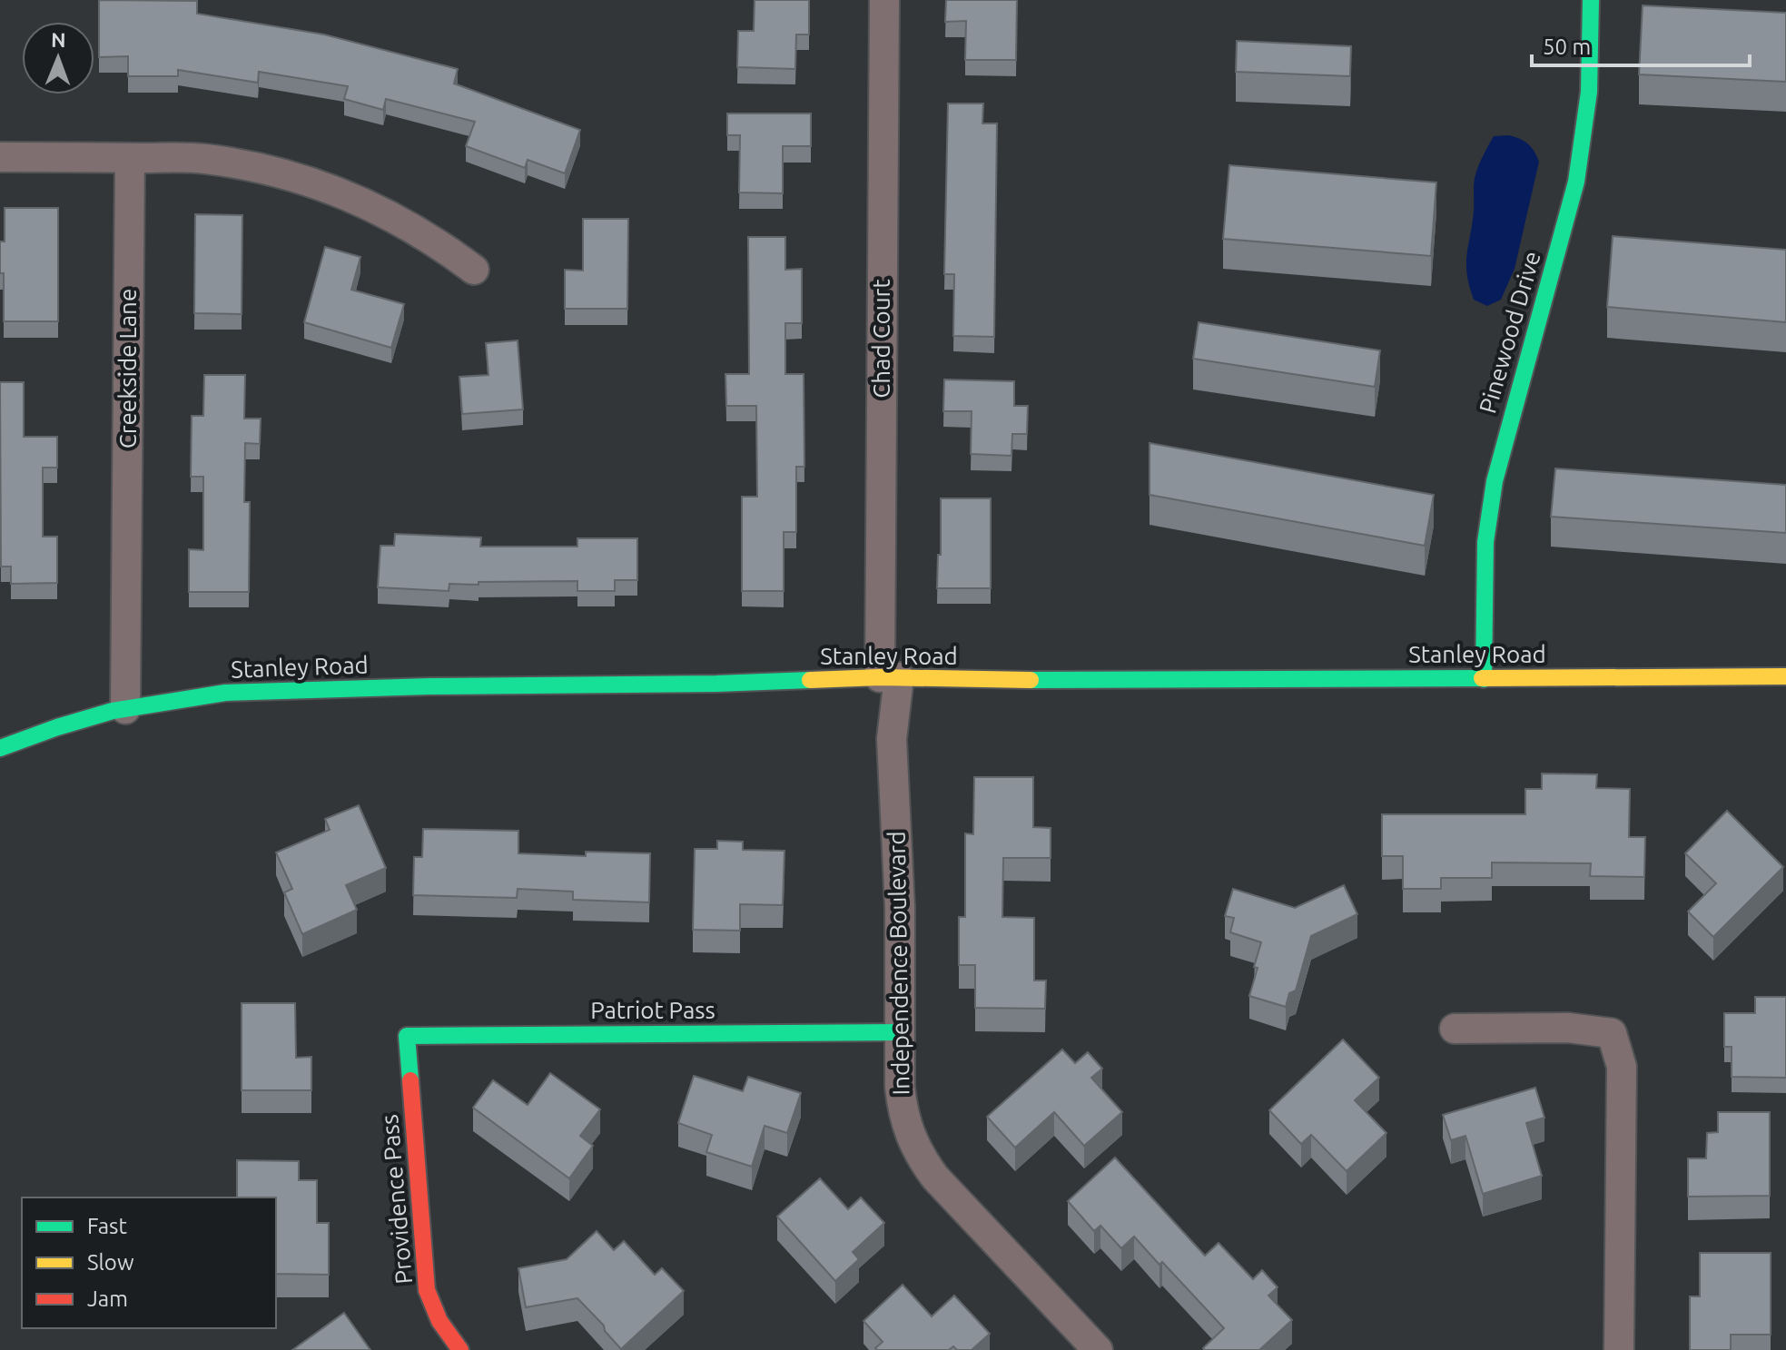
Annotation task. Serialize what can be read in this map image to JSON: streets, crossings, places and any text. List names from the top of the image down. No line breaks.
{"streets":{"street":["Pinewood Drive","Chad Court","Creekside Lane","Stanley Road","Independence Boulevard","Patriot Pass","Providence Pass"]},"crossings":[["Pinewood Drive","Stanley Road"],["Chad Court","Stanley Road"],["Chad Court","Independence Boulevard"],["Creekside Lane","Stanley Road"],["Stanley Road","Independence Boulevard"],["Independence Boulevard","Patriot Pass"],["Patriot Pass","Providence Pass"]],"legend":["Fast","Slow","Jam"],"scale_bar":"50 m","north":"top"}
